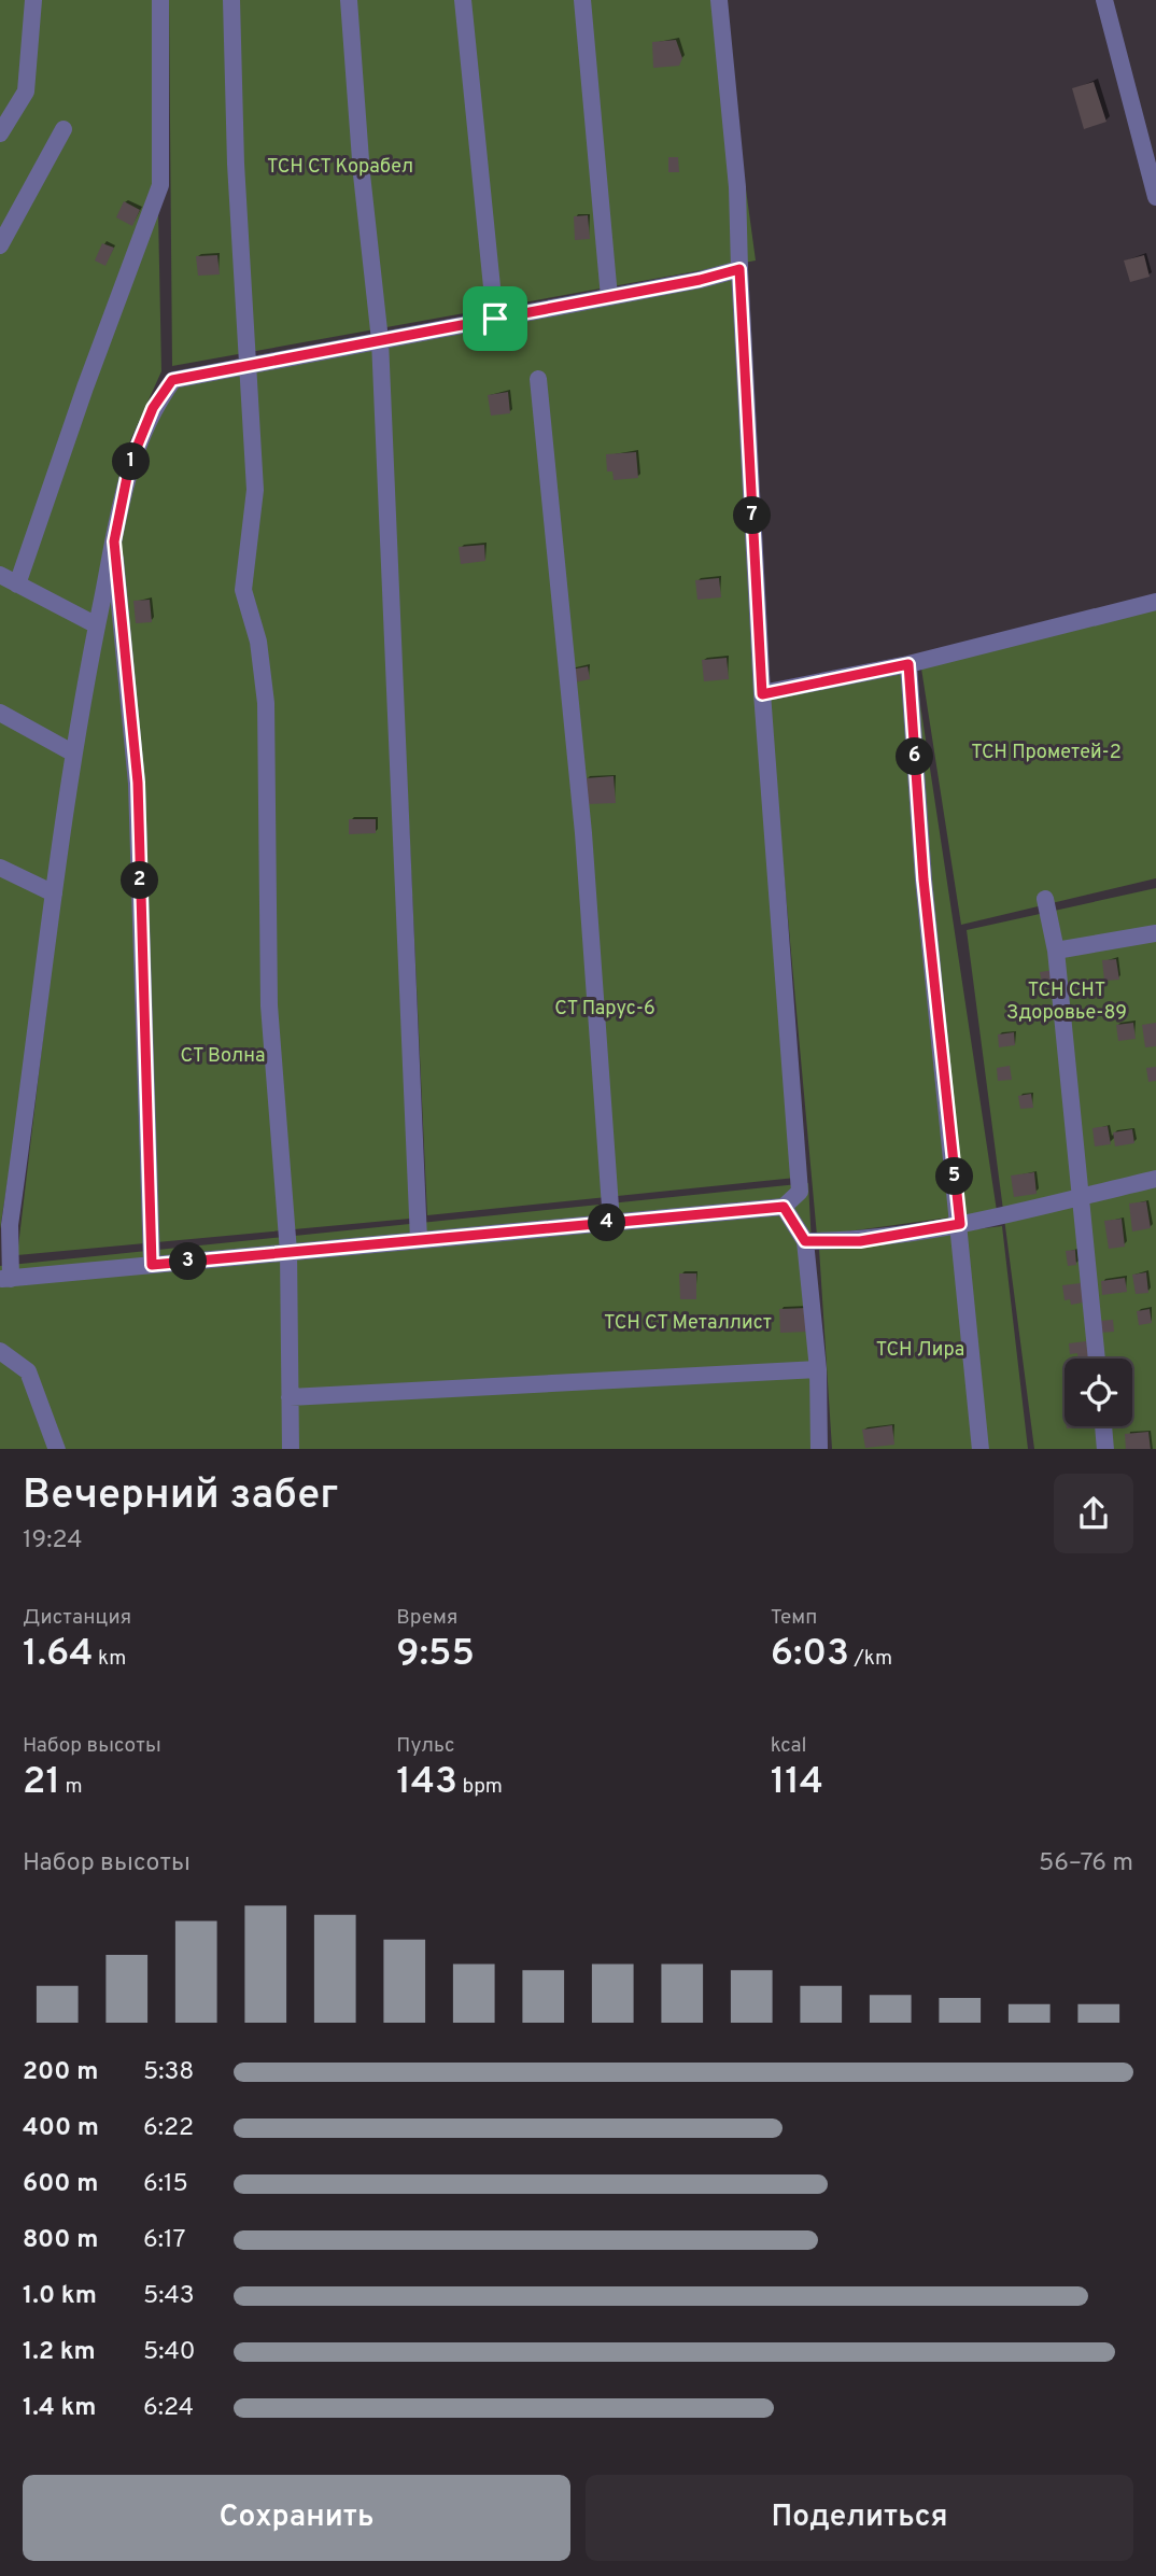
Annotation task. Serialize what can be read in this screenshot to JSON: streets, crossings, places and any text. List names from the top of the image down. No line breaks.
{"parks":["ТСН СТ Корабел","ТСН Прометей-2","ТСН СНТ Здоровье-89","СТ Парус-6","СТ Волна","ТСН СТ Металлист","ТСН Лира"],"page":{"pins":["1","7","6","2","5","4","3"],"heading":["Вечерний забег","19:24"],"stats":[["Дистанция","1.64 km"],["Время","9:55"],["Темп","6:03 /km"],["Набор высоты","21 m"],["Пульс","143 bpm"],["kcal","114"]],"chart":["Набор высоты","56–76 m"],"list":[{"name":"200 m","note":"5:38"},{"name":"400 m","note":"6:22"},{"name":"600 m","note":"6:15"},{"name":"800 m","note":"6:17"},{"name":"1.0 km","note":"5:43"},{"name":"1.2 km","note":"5:40"},{"name":"1.4 km","note":"6:24"}],"buttons":["Сохранить","Поделиться"]}}
